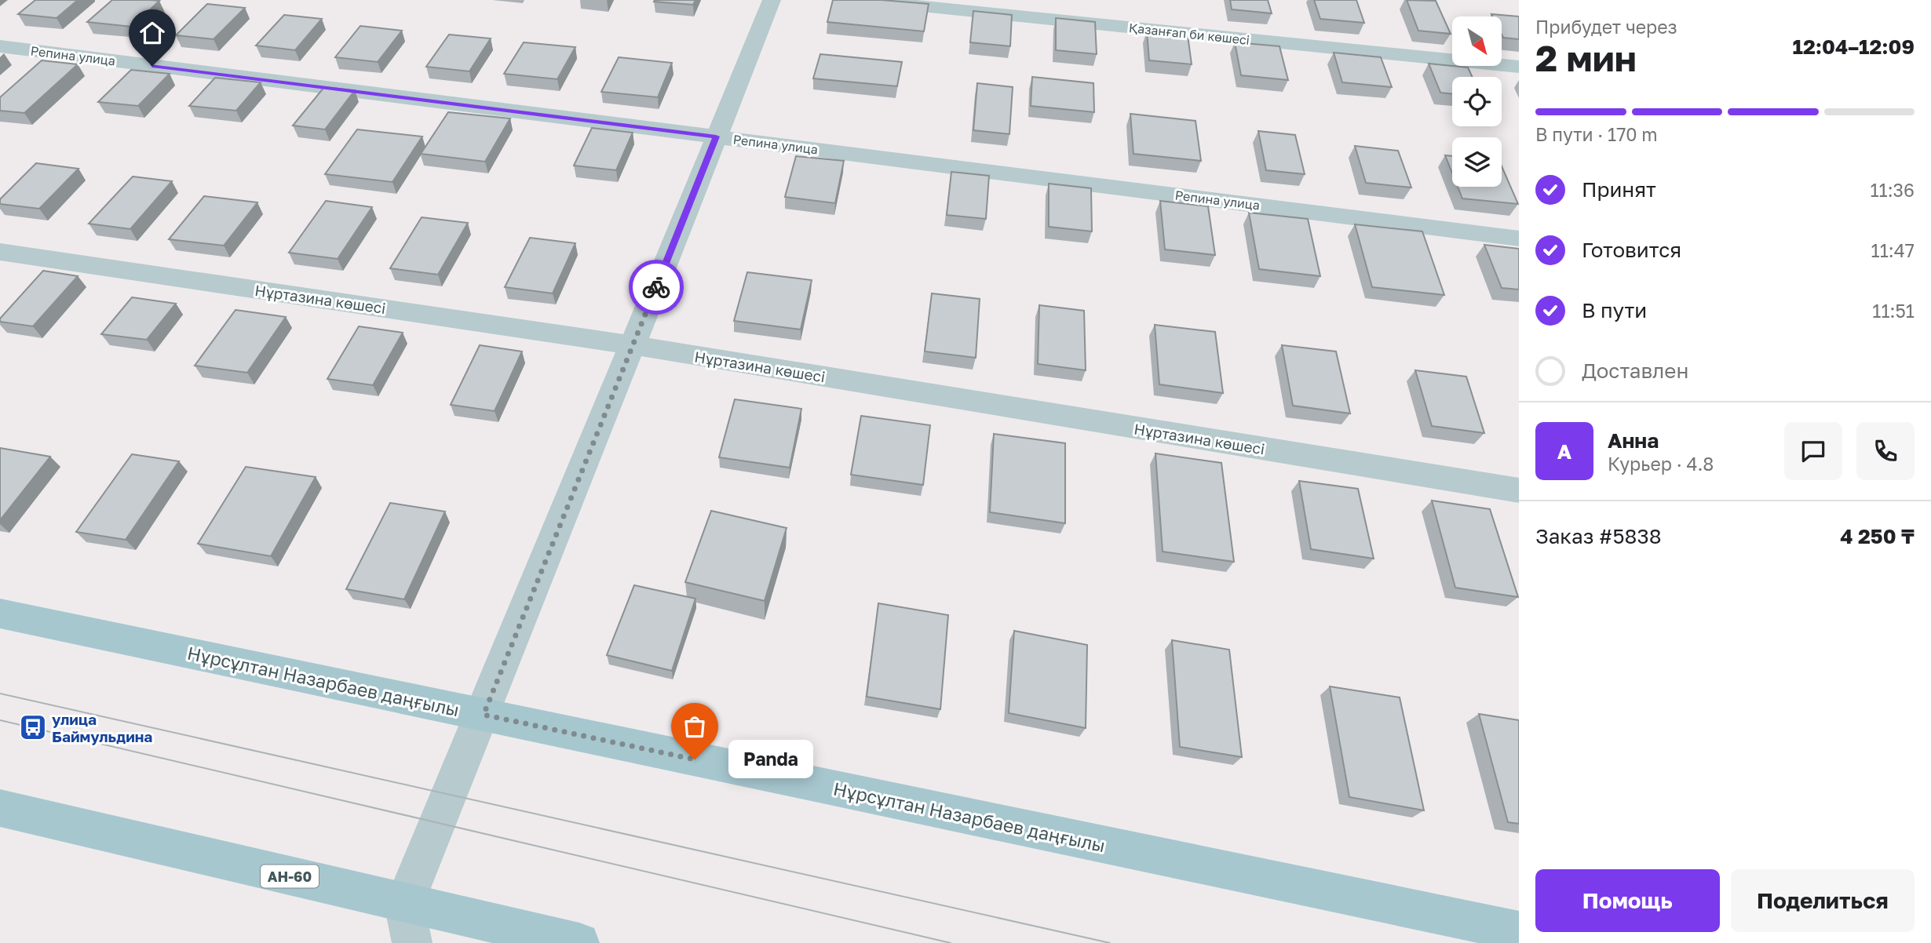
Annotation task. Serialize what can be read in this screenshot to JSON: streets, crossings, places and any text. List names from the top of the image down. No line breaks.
{"streets":{"main road":["Нұрсұлтан Назарбаев даңғылы","АН-60"],"street":["Қазанғап би көшесі","Репина улица","Нұртазина көшесі"]},"places":{"bus stop":["улица Баймульдина"],"other":["Panda"]},"north":"bottom right","page":{"heading":["2 мин","Прибудет через","12:04–12:09"],"panel":["Анна","Курьер · 4.8","Заказ #5838","4 250 ₸"],"bar":"В пути · 170 m","list":[["Принят","11:36"],["Готовится","11:47"],["В пути","11:51"],"Доставлен"],"round":"А","bubble":"Panda","buttons":["Помощь","Поделиться"]}}
